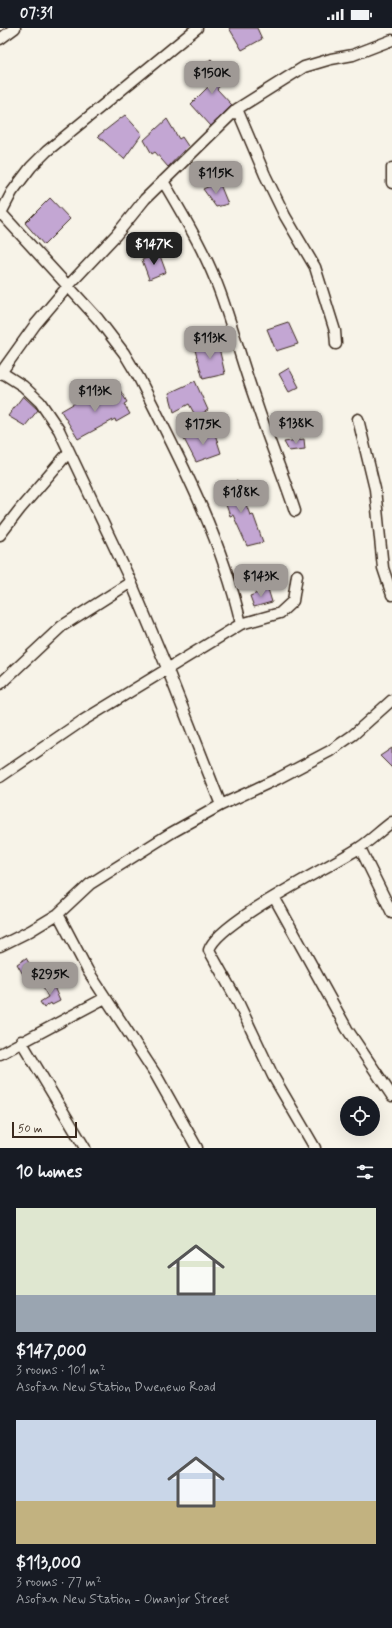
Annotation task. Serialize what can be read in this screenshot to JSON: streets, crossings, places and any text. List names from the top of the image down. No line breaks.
{"scale_bar":"50 m","page":{"status":"07:31","price":["$150K","$115K","$147K","$113K","$113K","$138K","$175K","$188K","$143K","$295K"],"scale":"50 m","heading":"10 homes","list":[{"name":"$147,000","note":"3 rooms · 101 m² · Asofan New Station Dwenewo Road"},{"name":"$113,000","note":"3 rooms · 77 m² · Asofan New Station - Omanjor Street"}]}}
